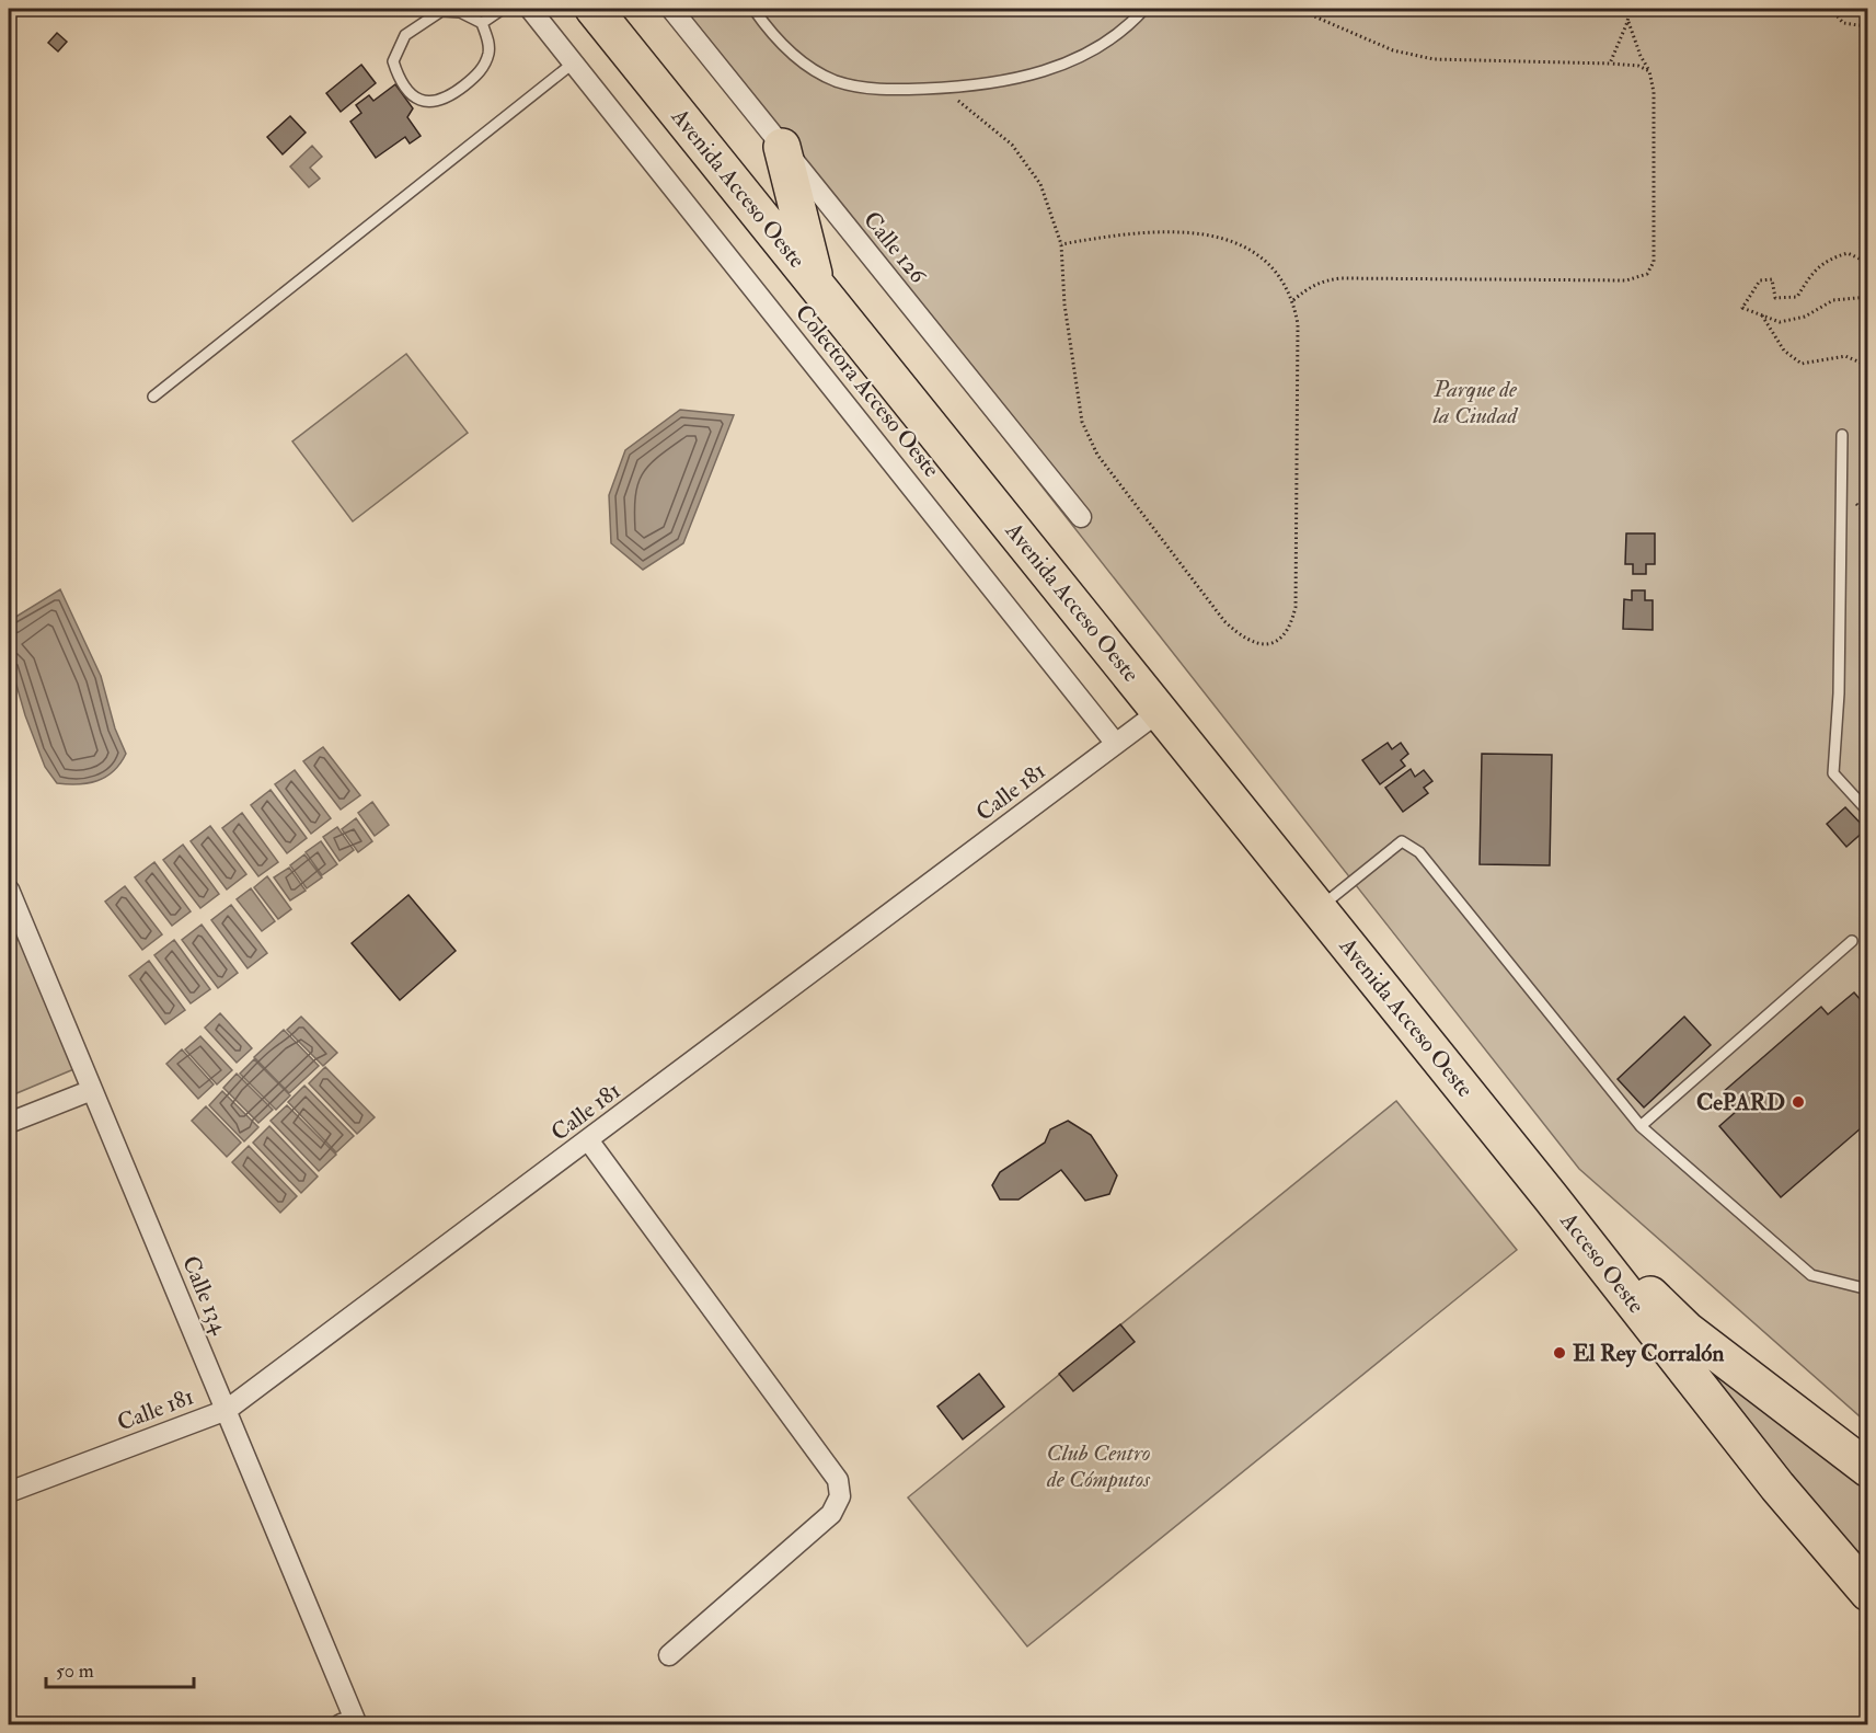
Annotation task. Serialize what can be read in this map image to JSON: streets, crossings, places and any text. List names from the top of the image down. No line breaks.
{"streets":{"highway":["Avenida Acceso Oeste","Acceso Oeste"],"street":["Calle 126","Colectora Acceso Oeste","Calle 181","Calle 134"]},"crossings":[["Avenida Acceso Oeste","Calle 181"],["Avenida Acceso Oeste","Acceso Oeste"],["Colectora Acceso Oeste","Calle 181"],["Calle 181","Calle 134"]],"parks":["Parque de la Ciudad","Club Centro de Cómputos"],"places":["CePARD","El Rey Corralón"],"scale_bar":"50 m"}
